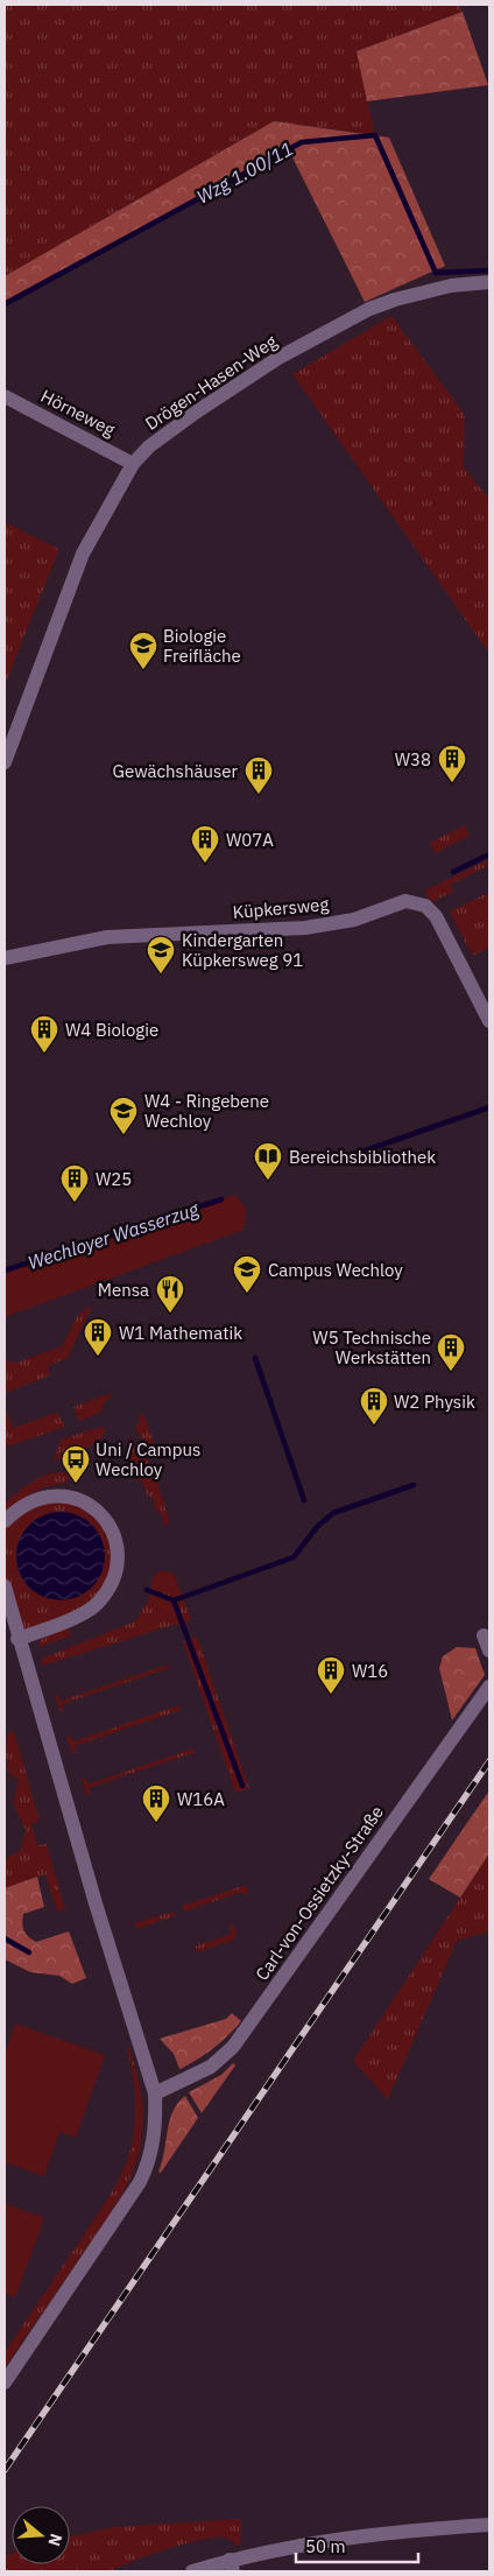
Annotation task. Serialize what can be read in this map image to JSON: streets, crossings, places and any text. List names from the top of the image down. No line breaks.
{"streets":{"street":["Drögen-Hasen-Weg","Hörneweg","Küpkersweg","Carl-von-Ossietzky-Straße"]},"crossings":[["Drögen-Hasen-Weg","Hörneweg"]],"water":["Wzg 1.00/11","Wechloyer Wasserzug"],"places":{"school or university":["Biologie Freifläche","Kindergarten Küpkersweg 91","W4 - Ringebene Wechloy","Campus Wechloy"],"building":["W38","Gewächshäuser","W07A","W4 Biologie","W25","W1 Mathematik","W5 Technische Werkstätten","W2 Physik","W16","W16A"],"library":["Bereichsbibliothek"],"restaurant":["Mensa"],"bus stop":["Uni / Campus Wechloy"]},"scale_bar":"50 m","north":"right"}
